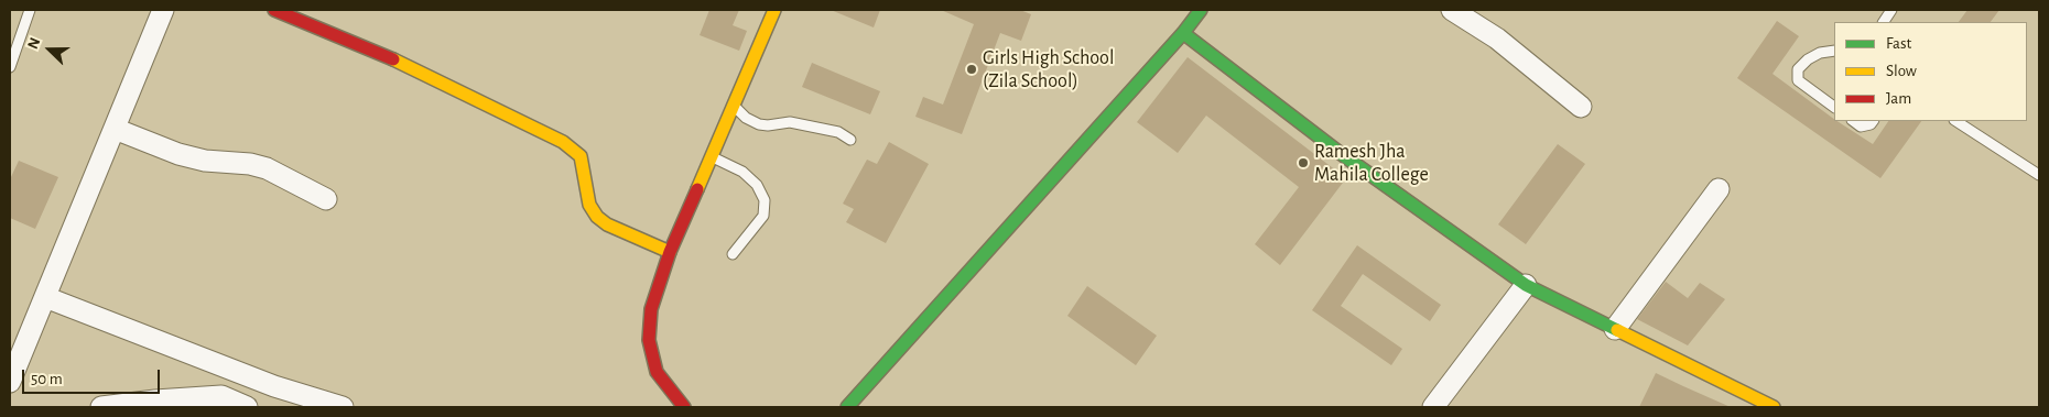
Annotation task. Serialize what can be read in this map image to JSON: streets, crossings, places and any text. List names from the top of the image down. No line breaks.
{"places":["Girls High School (Zila School)","Ramesh Jha Mahila College"],"legend":["Fast","Slow","Jam"],"scale_bar":"50 m","north":"left"}
